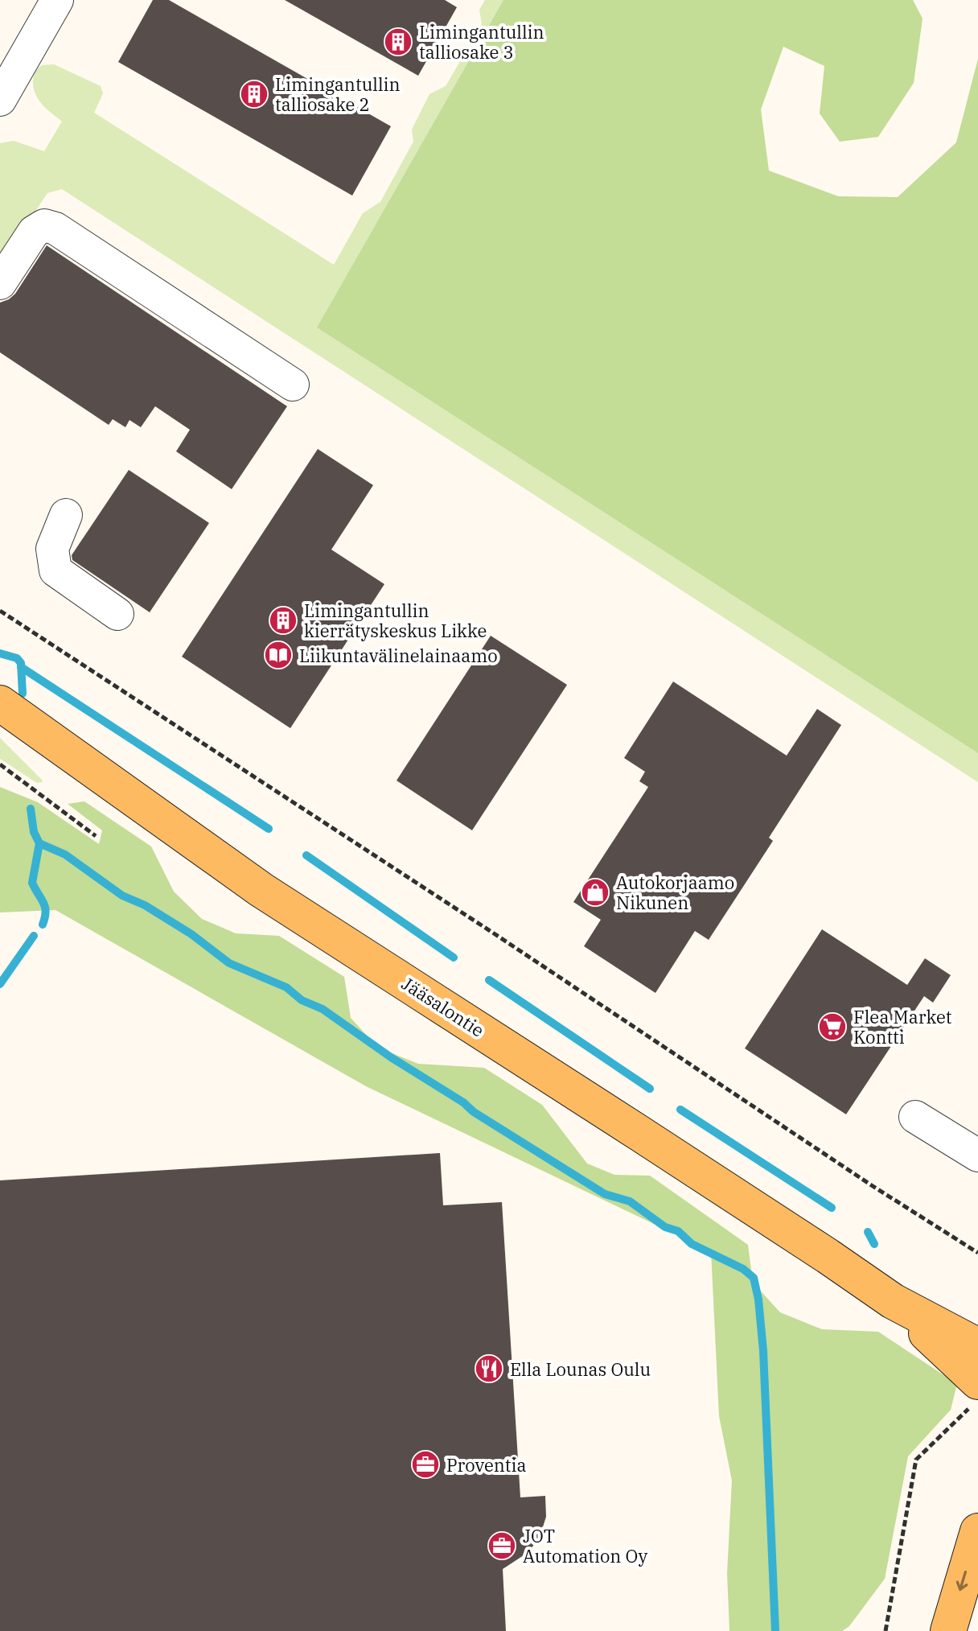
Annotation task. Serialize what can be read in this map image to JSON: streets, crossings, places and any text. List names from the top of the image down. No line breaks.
{"streets":{"main road":["Jääsalontie"]},"places":{"building":["Limingantullin talliosake 3","Limingantullin talliosake 2","Limingantullin kierrätyskeskus Likke"],"library":["Liikuntavälinelainaamo"],"shop":["Autokorjaamo Nikunen"],"supermarket":["Flea Market Kontti"],"restaurant":["Ella Lounas Oulu"],"office":["Proventia","JOT Automation Oy"]}}
